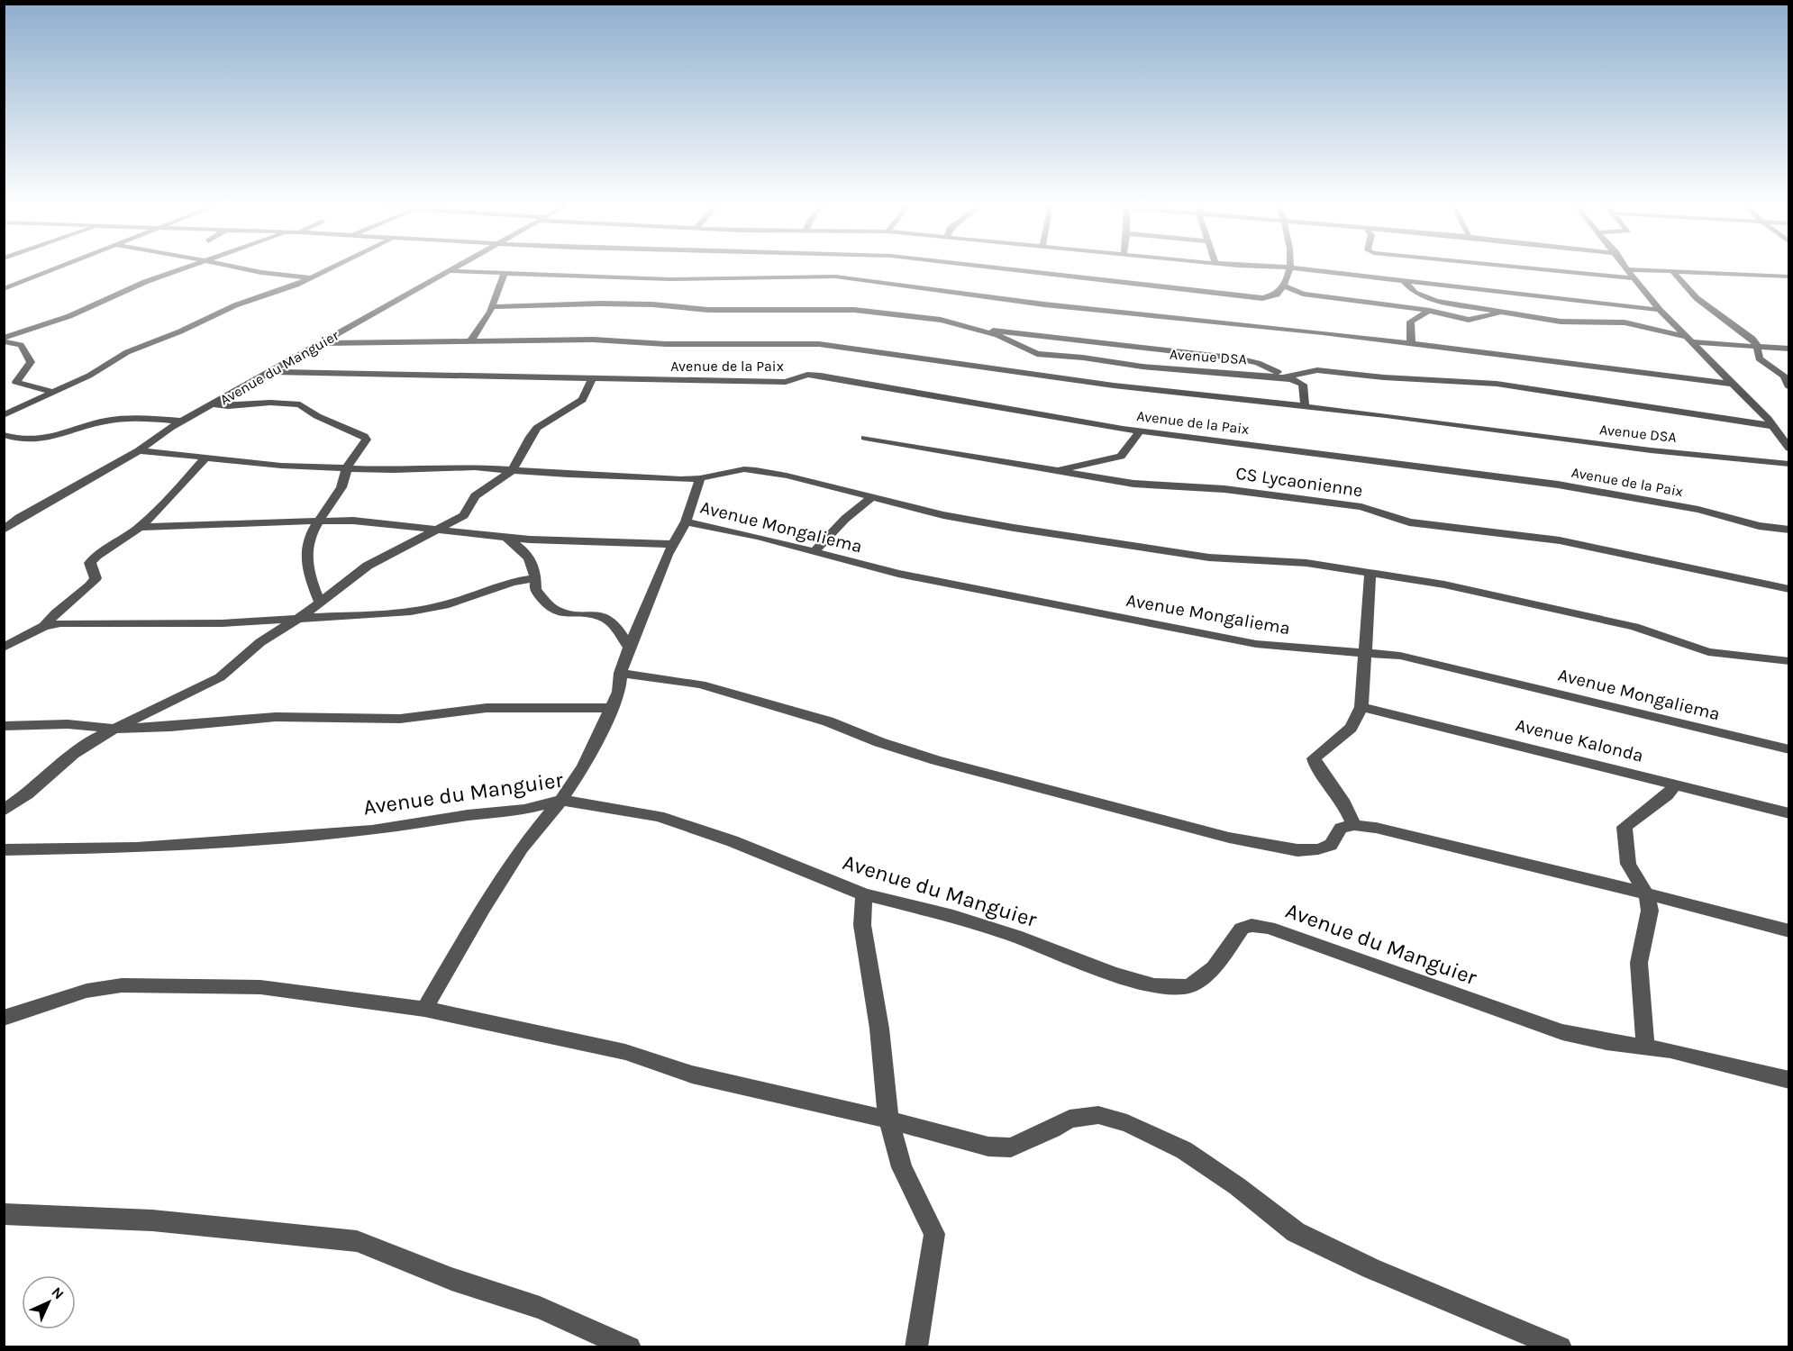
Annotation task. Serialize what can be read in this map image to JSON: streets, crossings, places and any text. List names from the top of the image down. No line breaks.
{"streets":{"street":["Avenue DSA","Avenue de la Paix","Avenue du Manguier","CS Lycaonienne","Avenue Mongaliema","Avenue Kalonda"]},"crossings":[["Avenue DSA","Avenue du Manguier"],["Avenue de la Paix","Avenue du Manguier"]],"north":"top right"}
